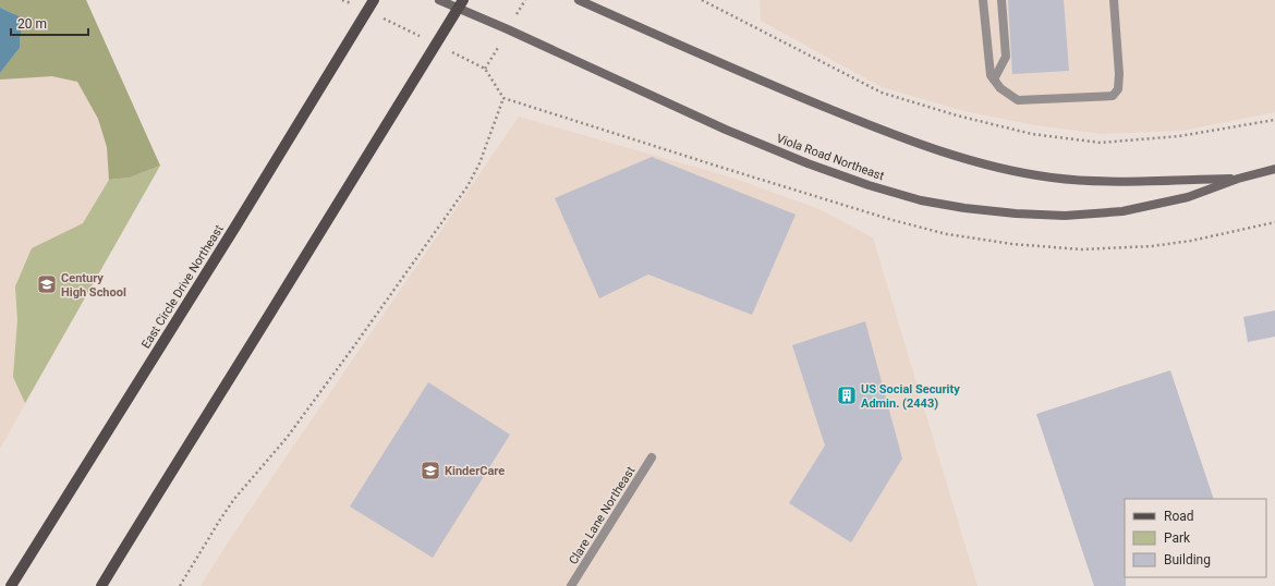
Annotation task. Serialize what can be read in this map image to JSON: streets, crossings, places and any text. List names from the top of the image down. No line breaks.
{"streets":{"main road":["Viola Road Northeast","East Circle Drive Northeast"],"street":["Clare Lane Northeast"]},"places":{"school or university":["Century High School","KinderCare"],"building":["US Social Security Admin. (2443)"]},"legend":["Road","Park","Building"],"scale_bar":"20 m"}
